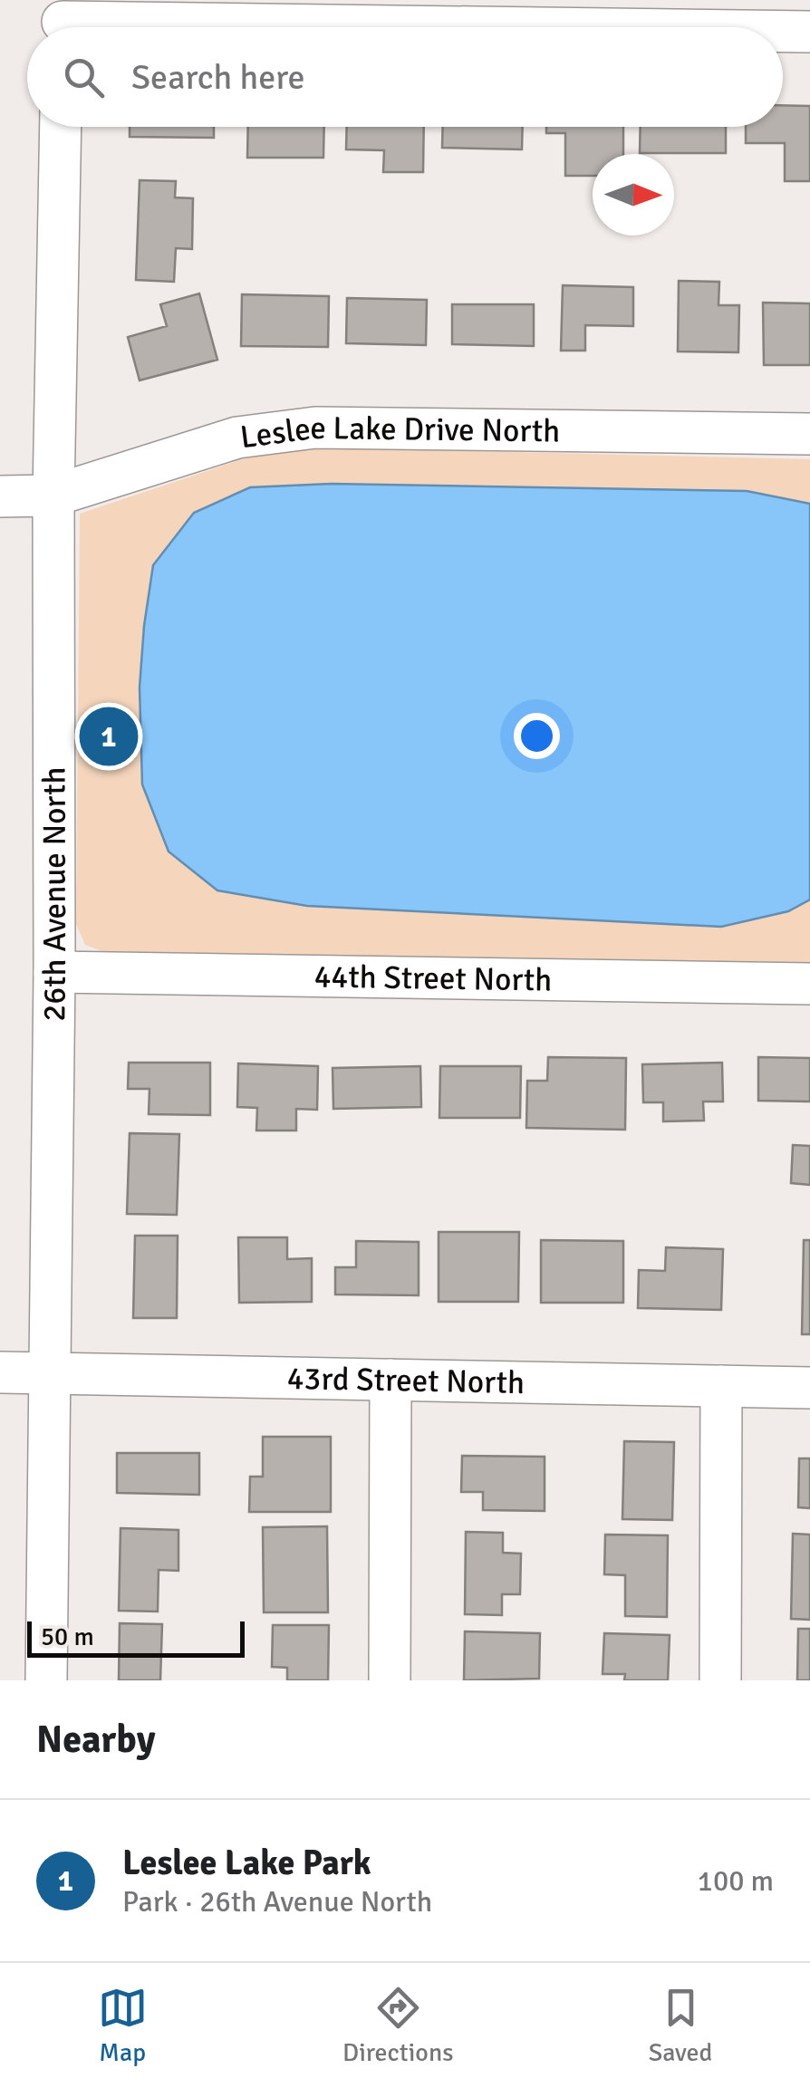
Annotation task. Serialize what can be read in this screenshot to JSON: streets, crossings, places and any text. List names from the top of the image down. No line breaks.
{"streets":{"street":["Leslee Lake Drive North","26th Avenue North","44th Street North","43rd Street North"]},"crossings":[["Leslee Lake Drive North","26th Avenue North"],["26th Avenue North","44th Street North"],["26th Avenue North","43rd Street North"]],"scale_bar":"50 m","north":"right","page":{"search":"Search here","pins":"1","scale":"50 m","heading":"Nearby","list":[{"mark":"1","name":"Leslee Lake Park","note":"Park · 26th Avenue North","value":"100 m"}],"nav":["Map","Directions","Saved"]}}
